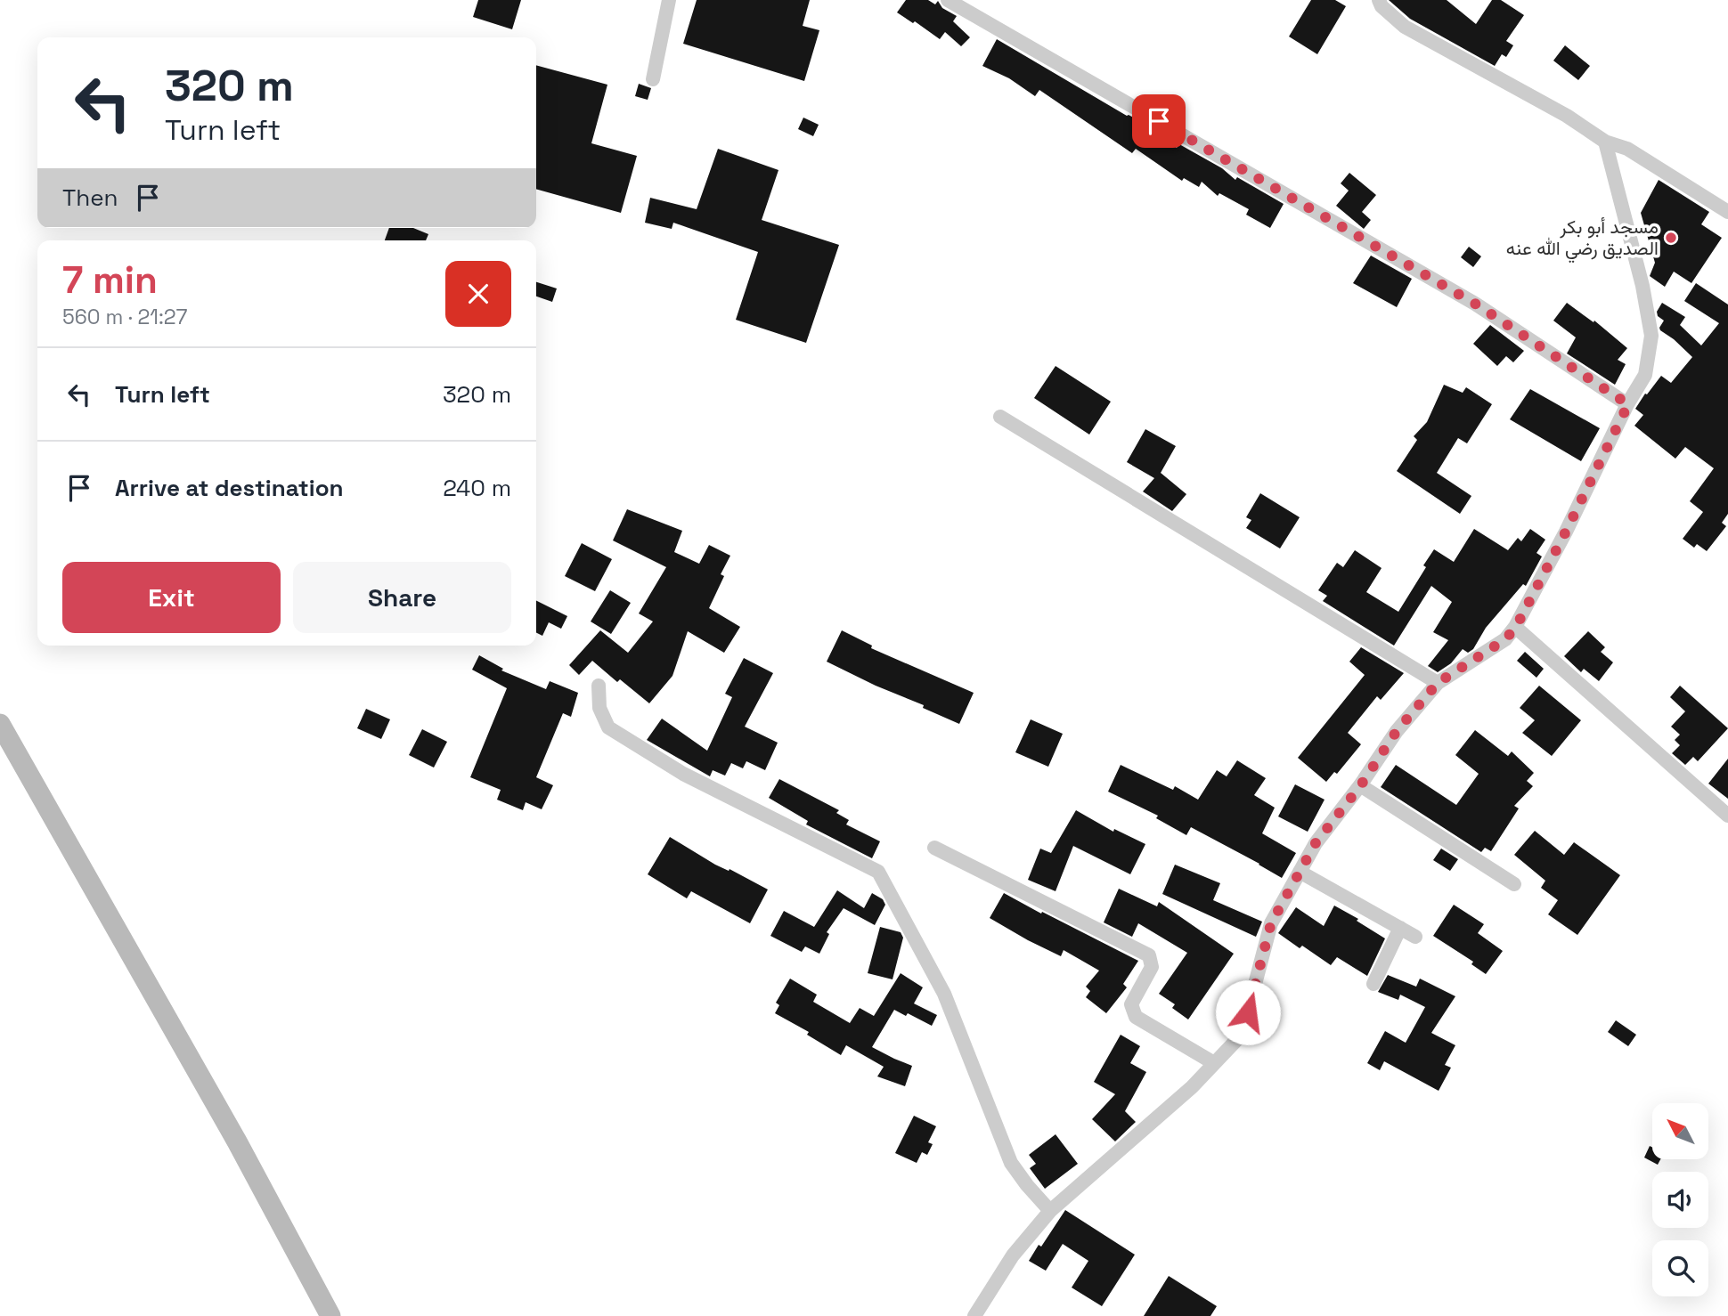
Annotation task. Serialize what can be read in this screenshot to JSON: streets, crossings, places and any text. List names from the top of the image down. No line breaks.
{"places":["مسجد أبو بكر الصديق رضي الله عنه"],"north":"top left","page":{"turn":["320 m","Turn left"],"then":"Then","heading":["7 min","560 m · 21:27"],"list":[{"name":"Turn left","value":"320 m"},{"name":"Arrive at destination","value":"240 m"}],"buttons":["Exit","Share"]}}
